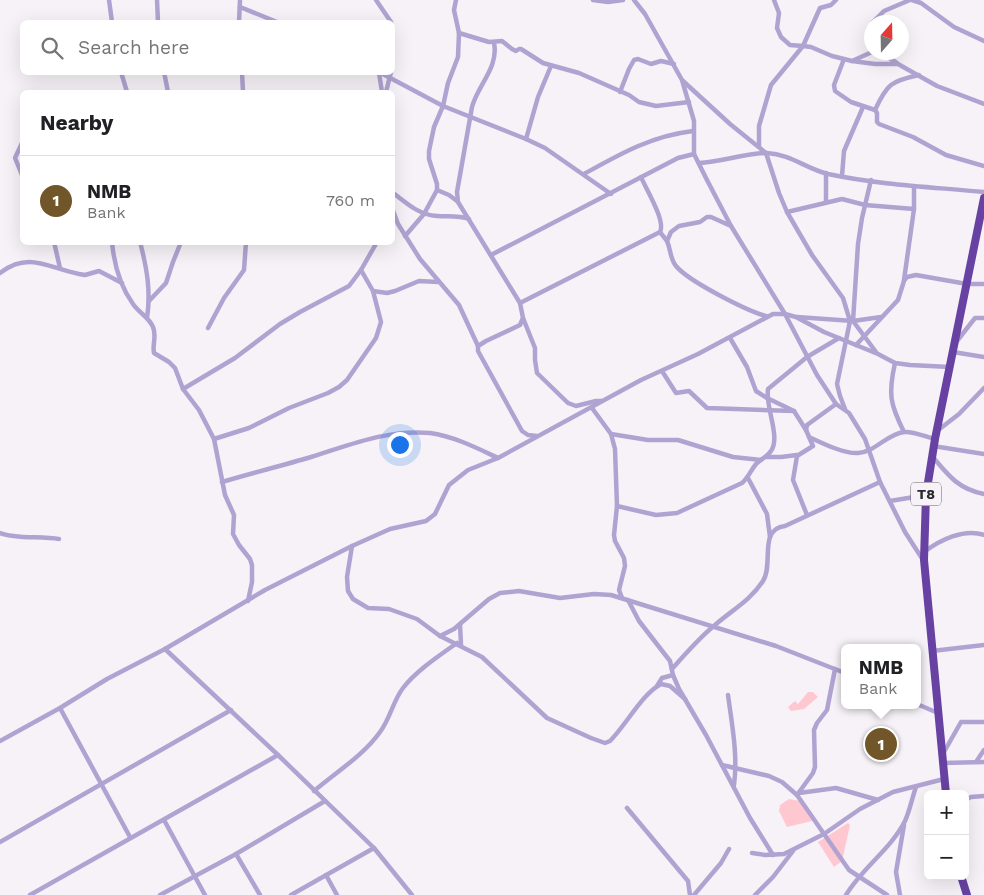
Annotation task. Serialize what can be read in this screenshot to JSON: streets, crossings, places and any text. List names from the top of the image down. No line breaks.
{"streets":{"highway":["T8"]},"north":"top","page":{"search":"Search here","heading":"Nearby","list":[{"mark":"1","name":"NMB","note":"Bank","value":"760 m"}],"popup":["NMB","Bank"],"pins":"1","map_buttons":["+","−"]}}
